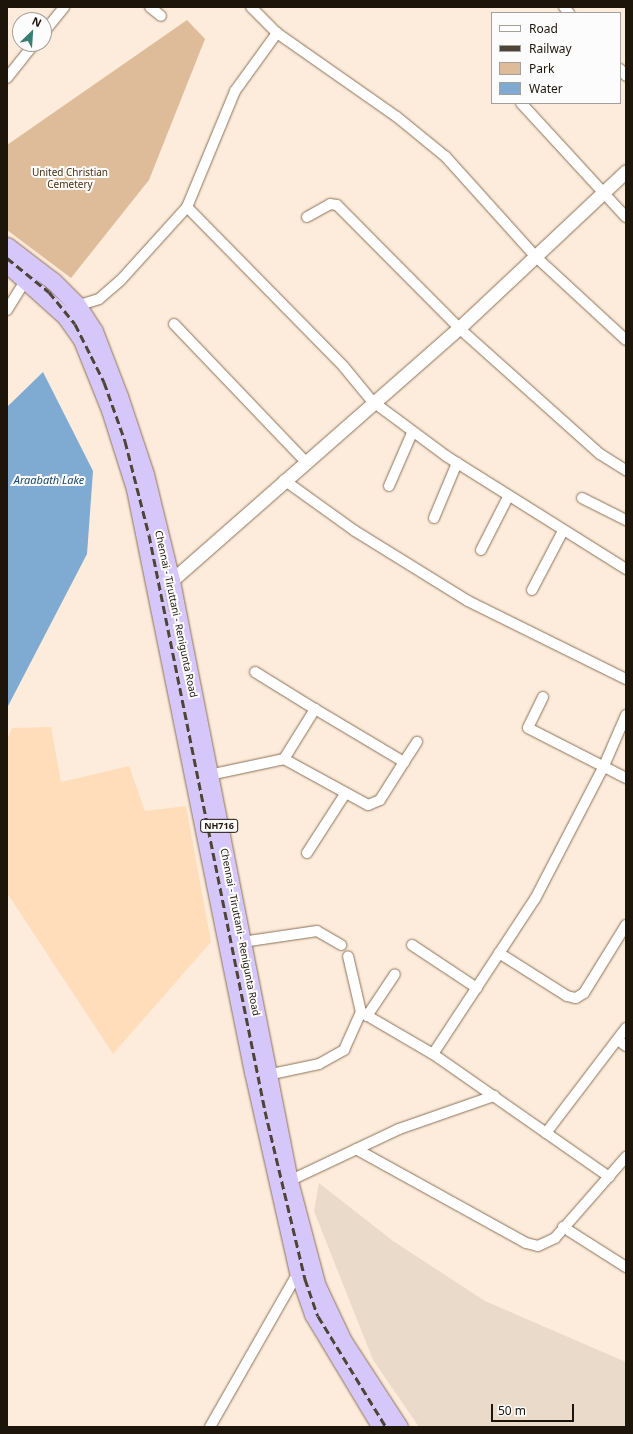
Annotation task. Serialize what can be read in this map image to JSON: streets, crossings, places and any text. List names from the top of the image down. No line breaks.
{"streets":{"highway":["Chennai - Tiruttani - Renigunta Road","NH716"]},"water":["Araabath Lake"],"parks":["United Christian Cemetery"],"legend":["Road","Railway","Park","Water"],"scale_bar":"50 m","north":"top right"}
